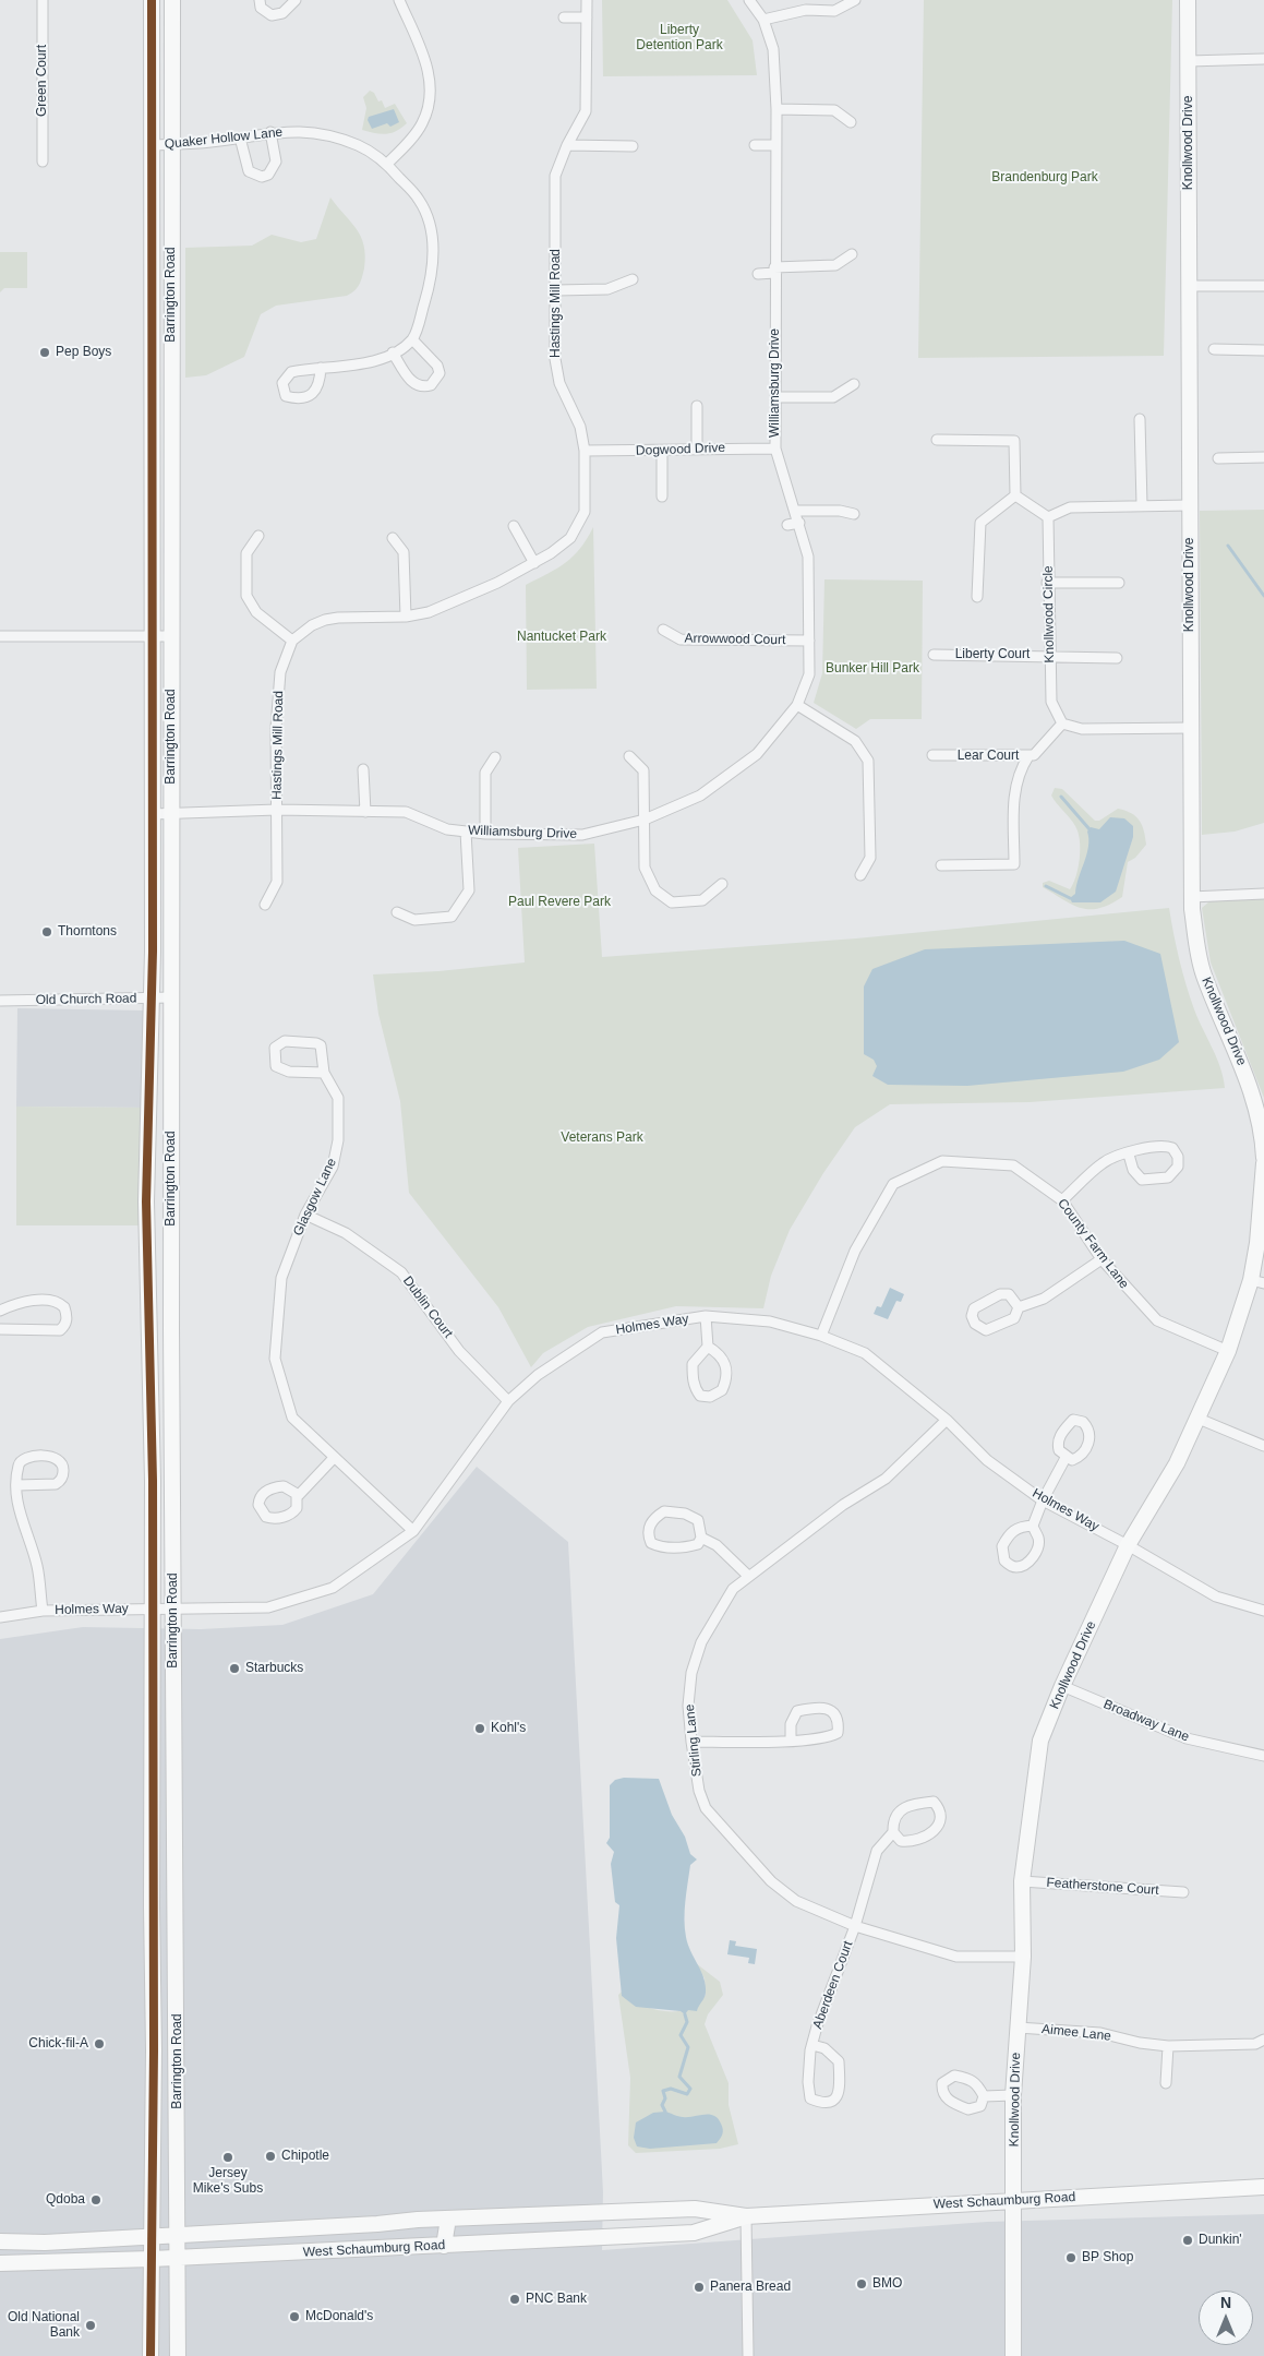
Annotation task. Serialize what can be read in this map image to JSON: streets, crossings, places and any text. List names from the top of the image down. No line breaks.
{"streets":{"main road":["Knollwood Drive","Barrington Road","West Schaumburg Road"],"street":["Green Court","Quaker Hollow Lane","Hastings Mill Road","Williamsburg Drive","Dogwood Drive","Knollwood Circle","Arrowwood Court","Liberty Court","Lear Court","Old Church Road","Glasgow Lane","County Farm Lane","Dublin Court","Holmes Way","Broadway Lane","Stirling Lane","Featherstone Court","Aberdeen Court","Aimee Lane"]},"crossings":[["Quaker Hollow Lane","Barrington Road"],["Knollwood Drive","County Farm Lane"],["Knollwood Drive","Holmes Way"],["Knollwood Drive","Broadway Lane"],["Knollwood Drive","Stirling Lane"],["Knollwood Drive","Featherstone Court"],["Knollwood Drive","Aimee Lane"],["Knollwood Drive","West Schaumburg Road"],["Barrington Road","Williamsburg Drive"],["Barrington Road","Old Church Road"],["Barrington Road","Holmes Way"],["Barrington Road","West Schaumburg Road"],["Hastings Mill Road","Williamsburg Drive"],["Hastings Mill Road","Dogwood Drive"],["Williamsburg Drive","Dogwood Drive"],["Williamsburg Drive","Arrowwood Court"],["Knollwood Circle","Liberty Court"],["Knollwood Circle","Lear Court"],["Glasgow Lane","Dublin Court"],["Glasgow Lane","Holmes Way"],["County Farm Lane","Holmes Way"],["Dublin Court","Holmes Way"],["Holmes Way","Stirling Lane"],["Stirling Lane","Aberdeen Court"]],"parks":["Liberty Detention Park","Brandenburg Park","Nantucket Park","Bunker Hill Park","Paul Revere Park","Veterans Park"],"places":["Pep Boys","Thorntons","Starbucks","Kohl's","Chick-fil-A","Chipotle","Jersey Mike's Subs","Qdoba","Dunkin'","BP Shop","BMO","Panera Bread","PNC Bank","McDonald's","Old National Bank"],"north":"top"}
